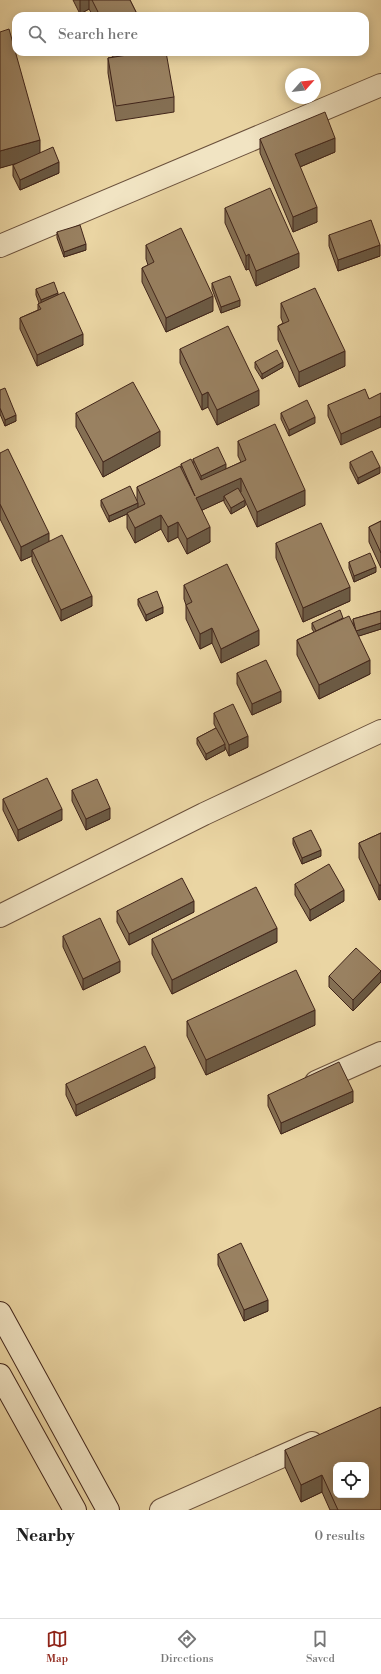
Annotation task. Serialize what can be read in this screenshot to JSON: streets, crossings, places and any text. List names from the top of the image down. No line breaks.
{"north":"top right","page":{"search":"Search here","heading":["Nearby","0 results"],"nav":["Map","Directions","Saved"]}}
